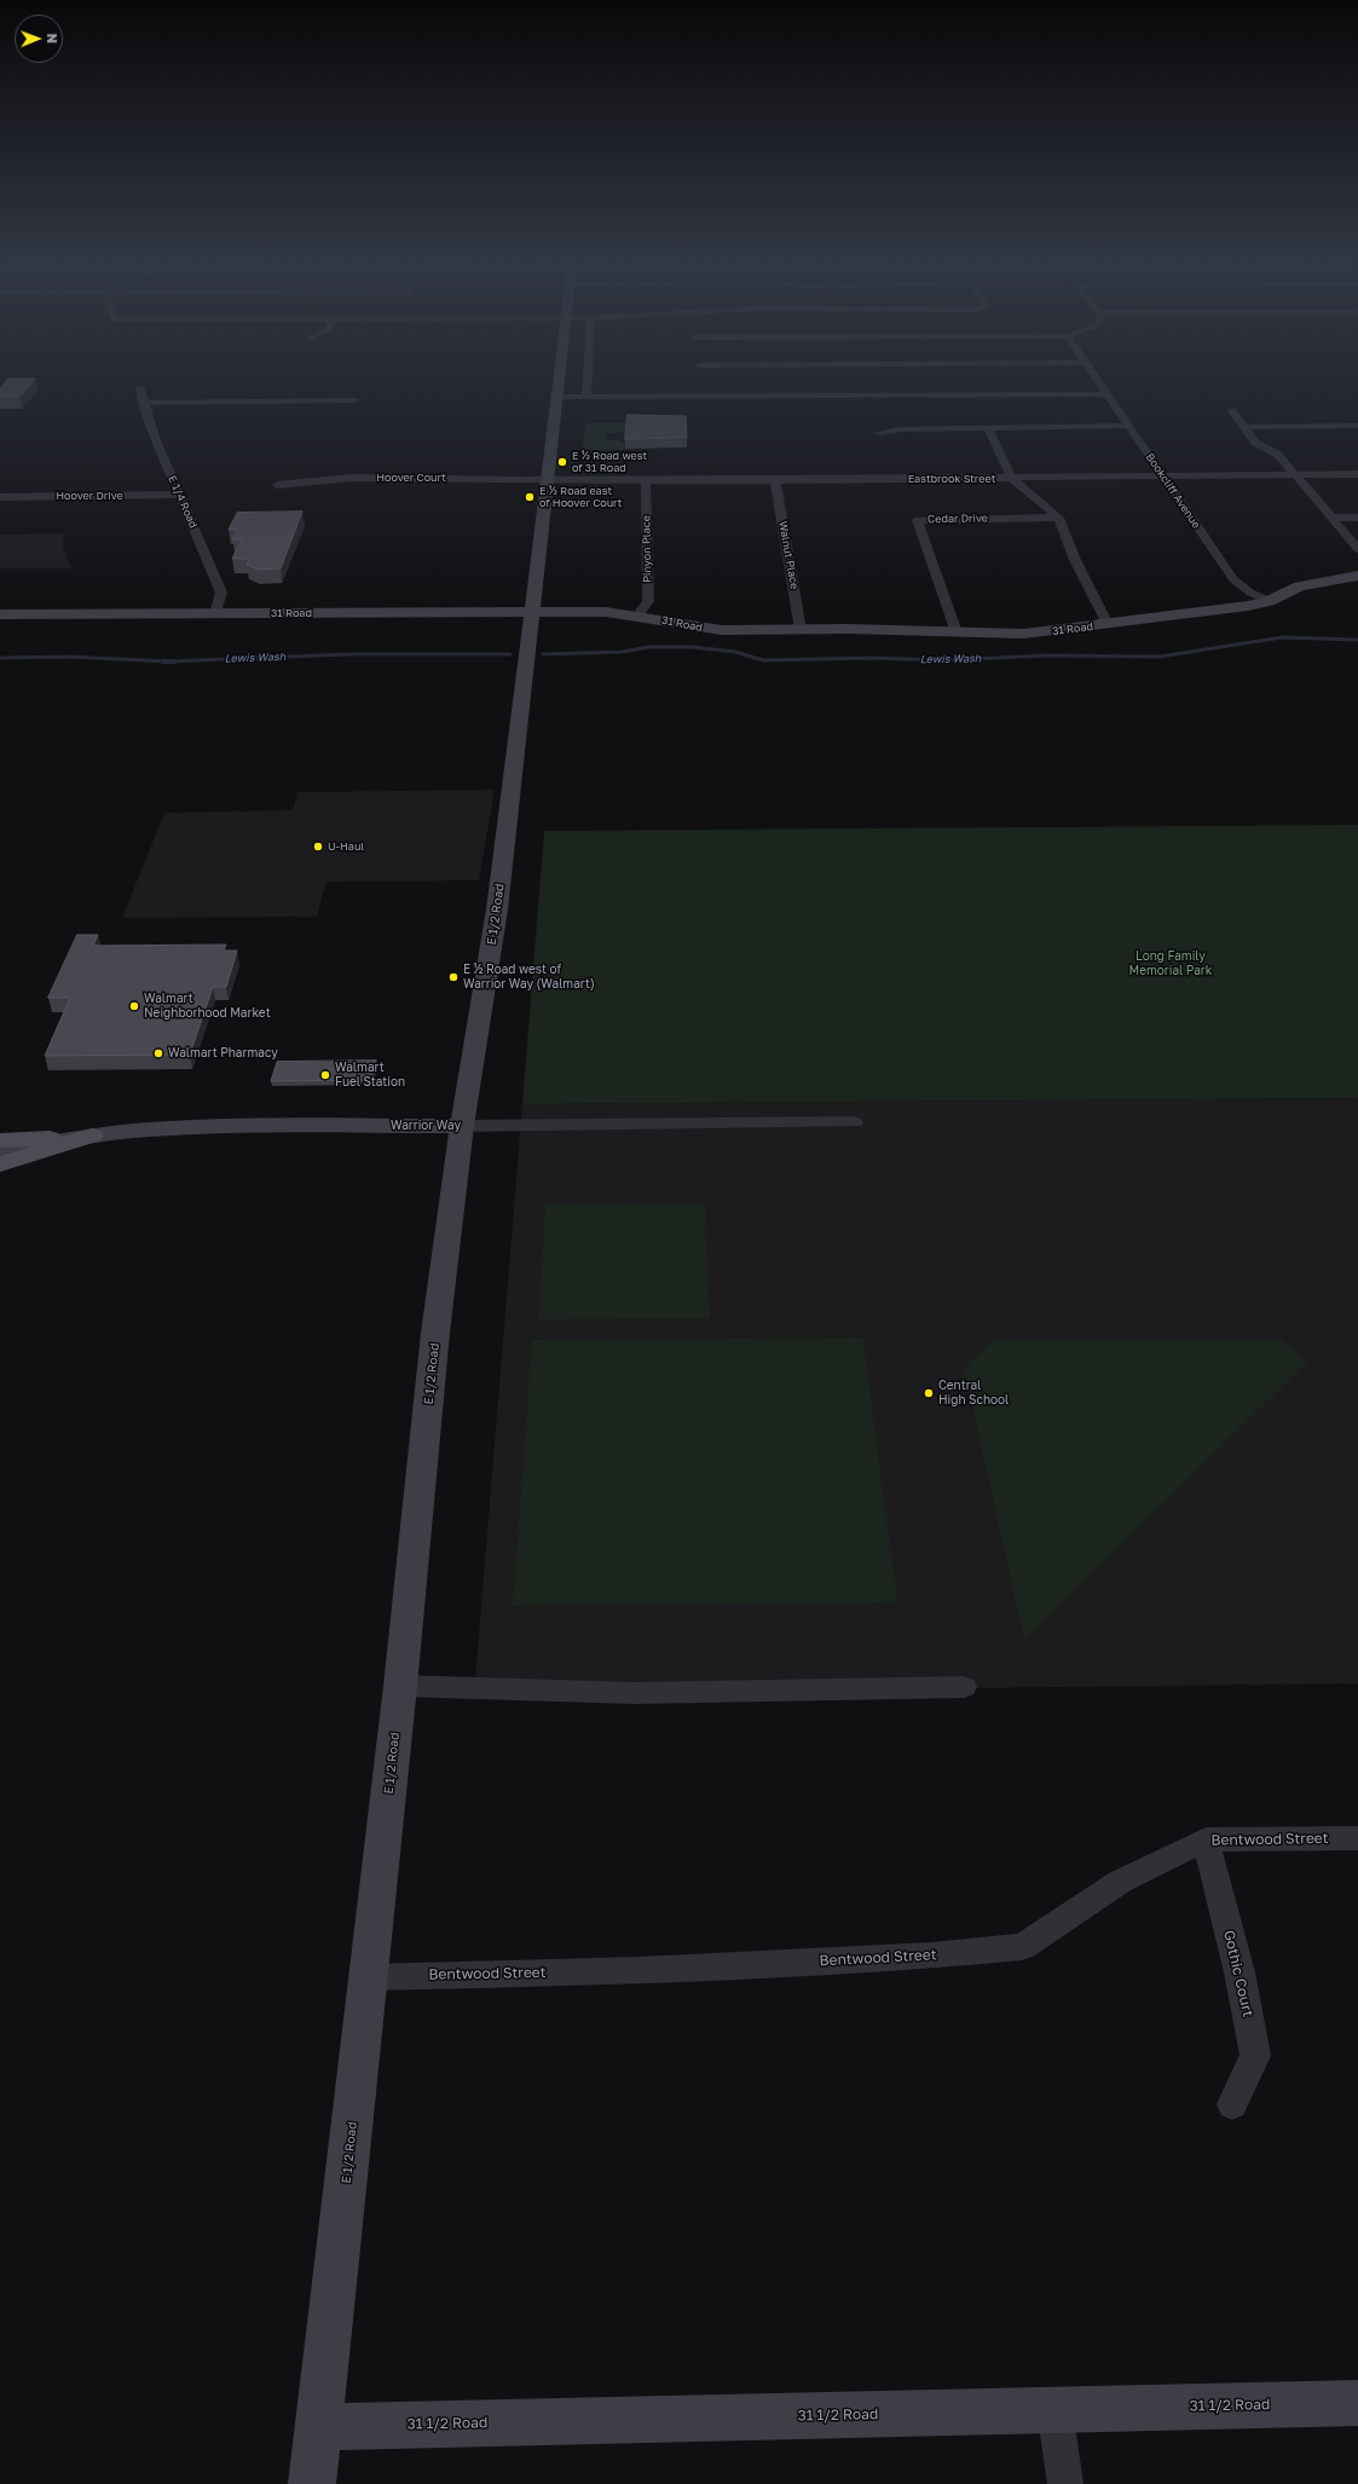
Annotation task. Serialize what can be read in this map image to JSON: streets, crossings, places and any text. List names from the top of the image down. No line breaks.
{"streets":{"main road":["31 Road","E 1/2 Road","Warrior Way","31 1/2 Road"],"street":["Hoover Court","Eastbrook Street","Bookcliff Avenue","Hoover Drive","E 1/4 Road","Cedar Drive","Pinyon Place","Walnut Place","Bentwood Street","Gothic Court"]},"crossings":[["Hoover Court","Eastbrook Street"],["Hoover Court","E 1/2 Road"],["Eastbrook Street","Bookcliff Avenue"],["Eastbrook Street","Pinyon Place"],["Eastbrook Street","Walnut Place"],["Eastbrook Street","E 1/2 Road"],["Bookcliff Avenue","31 Road"],["Hoover Drive","E 1/4 Road"],["E 1/4 Road","31 Road"],["Cedar Drive","31 Road"],["Pinyon Place","31 Road"],["Walnut Place","31 Road"],["31 Road","E 1/2 Road"],["E 1/2 Road","Warrior Way"],["E 1/2 Road","Bentwood Street"],["E 1/2 Road","31 1/2 Road"],["Bentwood Street","Gothic Court"]],"water":["Lewis Wash"],"parks":["Long Family Memorial Park"],"places":["E ½ Road west of 31 Road","E ½ Road east of Hoover Court","U-Haul","E ½ Road west of Warrior Way (Walmart)","Walmart Neighborhood Market","Walmart Pharmacy","Walmart Fuel Station","Central High School"],"north":"right"}
